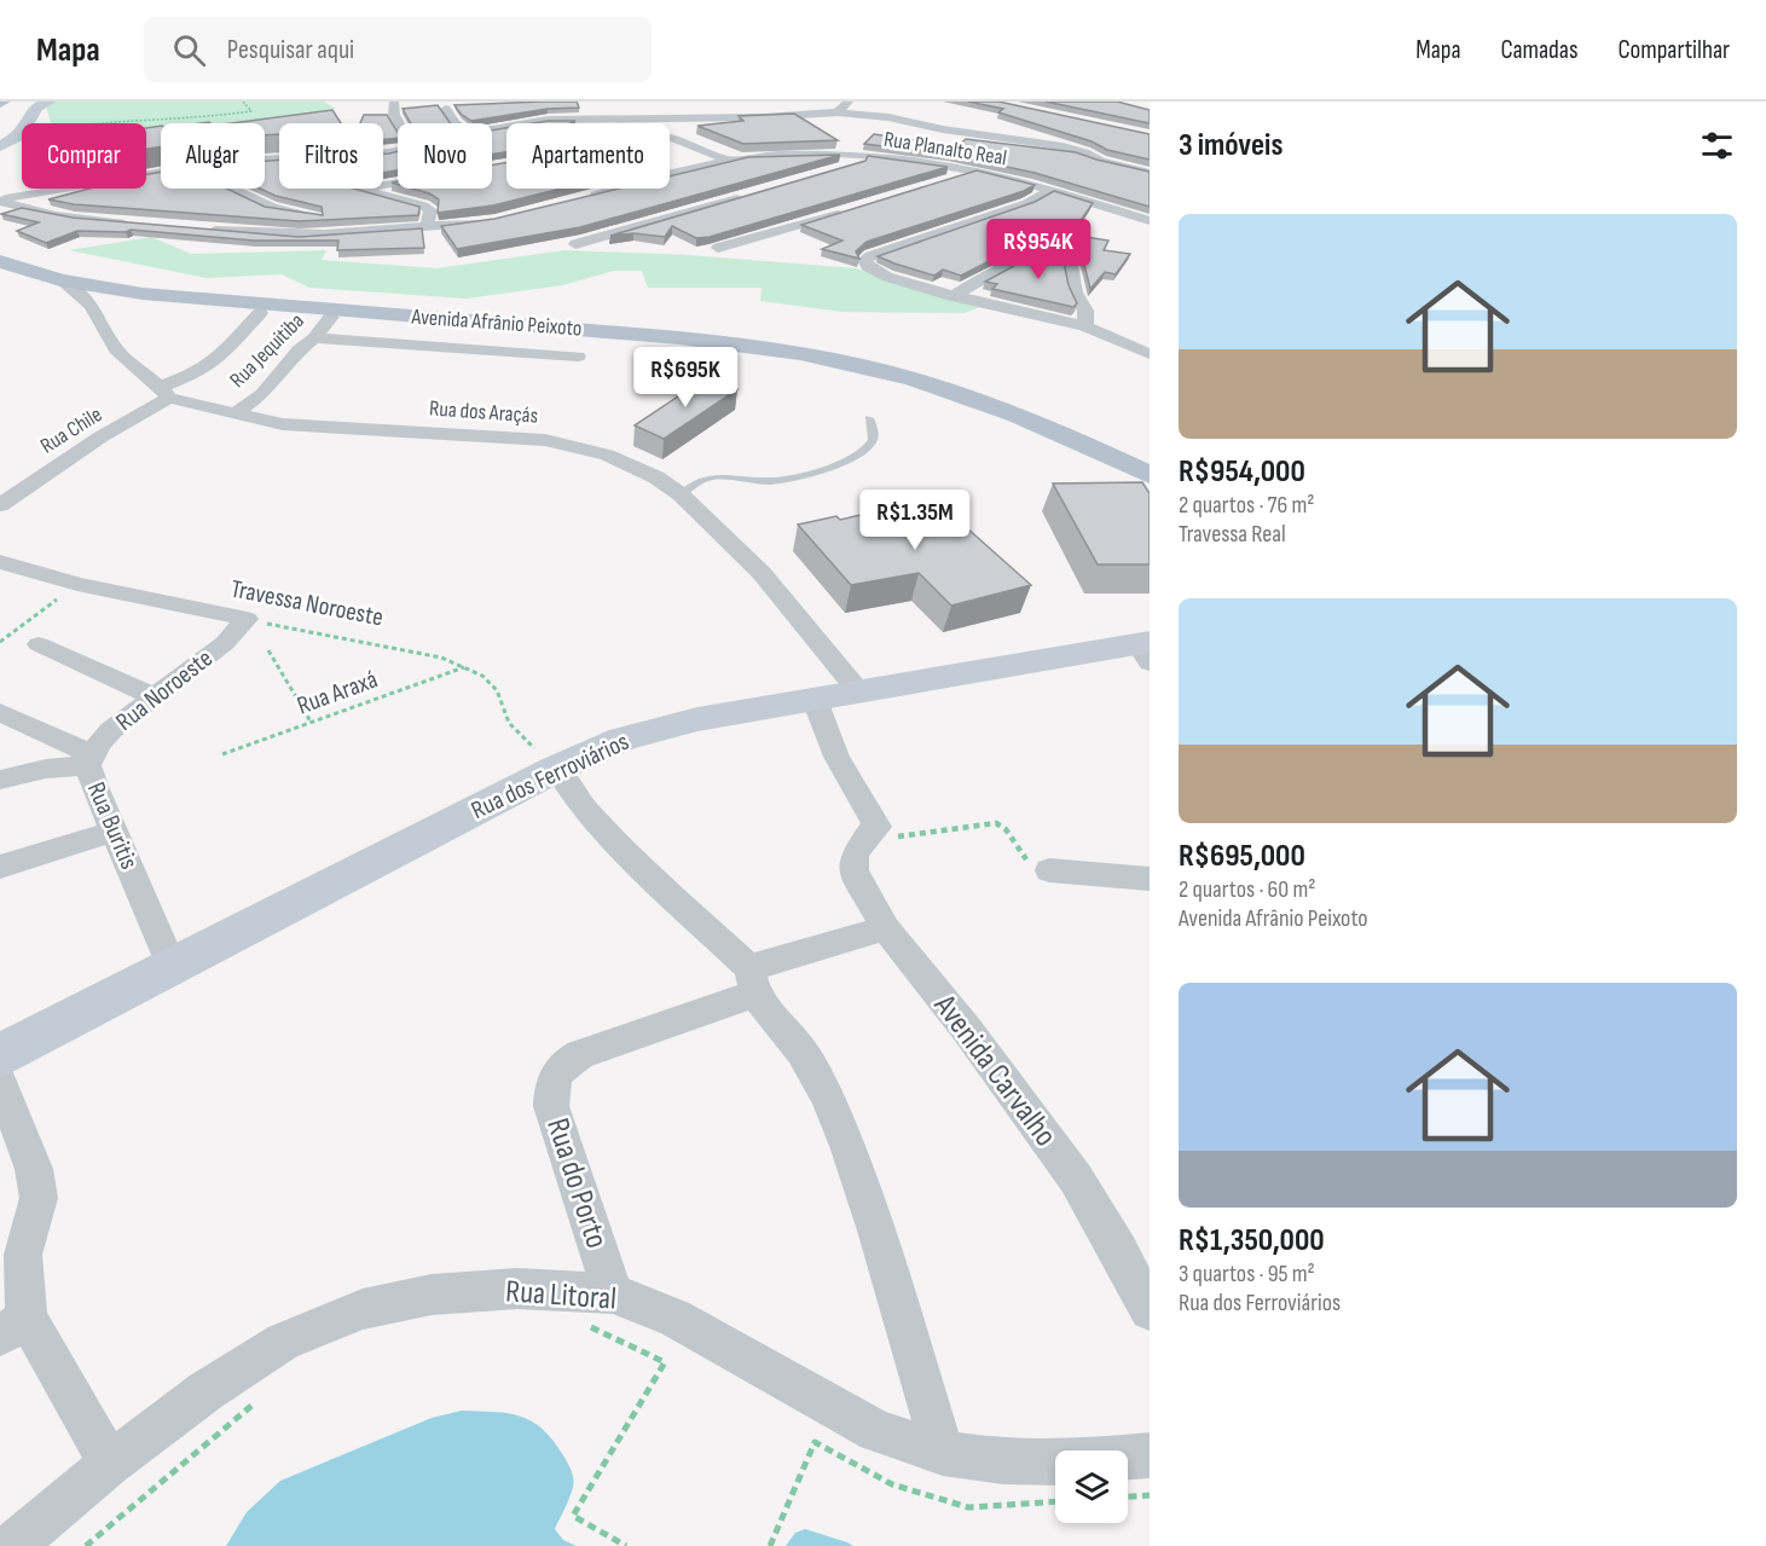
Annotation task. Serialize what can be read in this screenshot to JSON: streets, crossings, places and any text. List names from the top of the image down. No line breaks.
{"streets":{"main road":["Avenida Afrânio Peixoto","Rua dos Ferroviários"],"street":["Rua Planalto Real","Rua Jequitiba","Rua dos Araçás","Rua Chile","Travessa Noroeste","Rua Noroeste","Rua Buritis","Avenida Carvalho","Rua do Porto","Rua Litoral"],"path":["Rua Araxá"]},"crossings":[["Avenida Afrânio Peixoto","Rua dos Araçás"],["Rua Jequitiba","Rua dos Araçás"],["Rua dos Araçás","Rua Chile"],["Rua dos Araçás","Rua dos Ferroviários"],["Travessa Noroeste","Rua Noroeste"],["Travessa Noroeste","Rua Araxá"],["Travessa Noroeste","Rua dos Ferroviários"],["Rua Noroeste","Rua Buritis"],["Rua dos Ferroviários","Rua Buritis"],["Rua do Porto","Rua Litoral"]],"page":{"header":"Mapa","search":"Pesquisar aqui","nav":["Mapa","Camadas","Compartilhar"],"heading":"3 imóveis","chip":["Comprar","Alugar","Filtros","Novo","Apartamento"],"list":[{"name":"R$954,000","note":"2 quartos · 76 m² · Travessa Real"},{"name":"R$695,000","note":"2 quartos · 60 m² · Avenida Afrânio Peixoto"},{"name":"R$1,350,000","note":"3 quartos · 95 m² · Rua dos Ferroviários"}],"price":["R$954K","R$695K","R$1.35M"]}}
